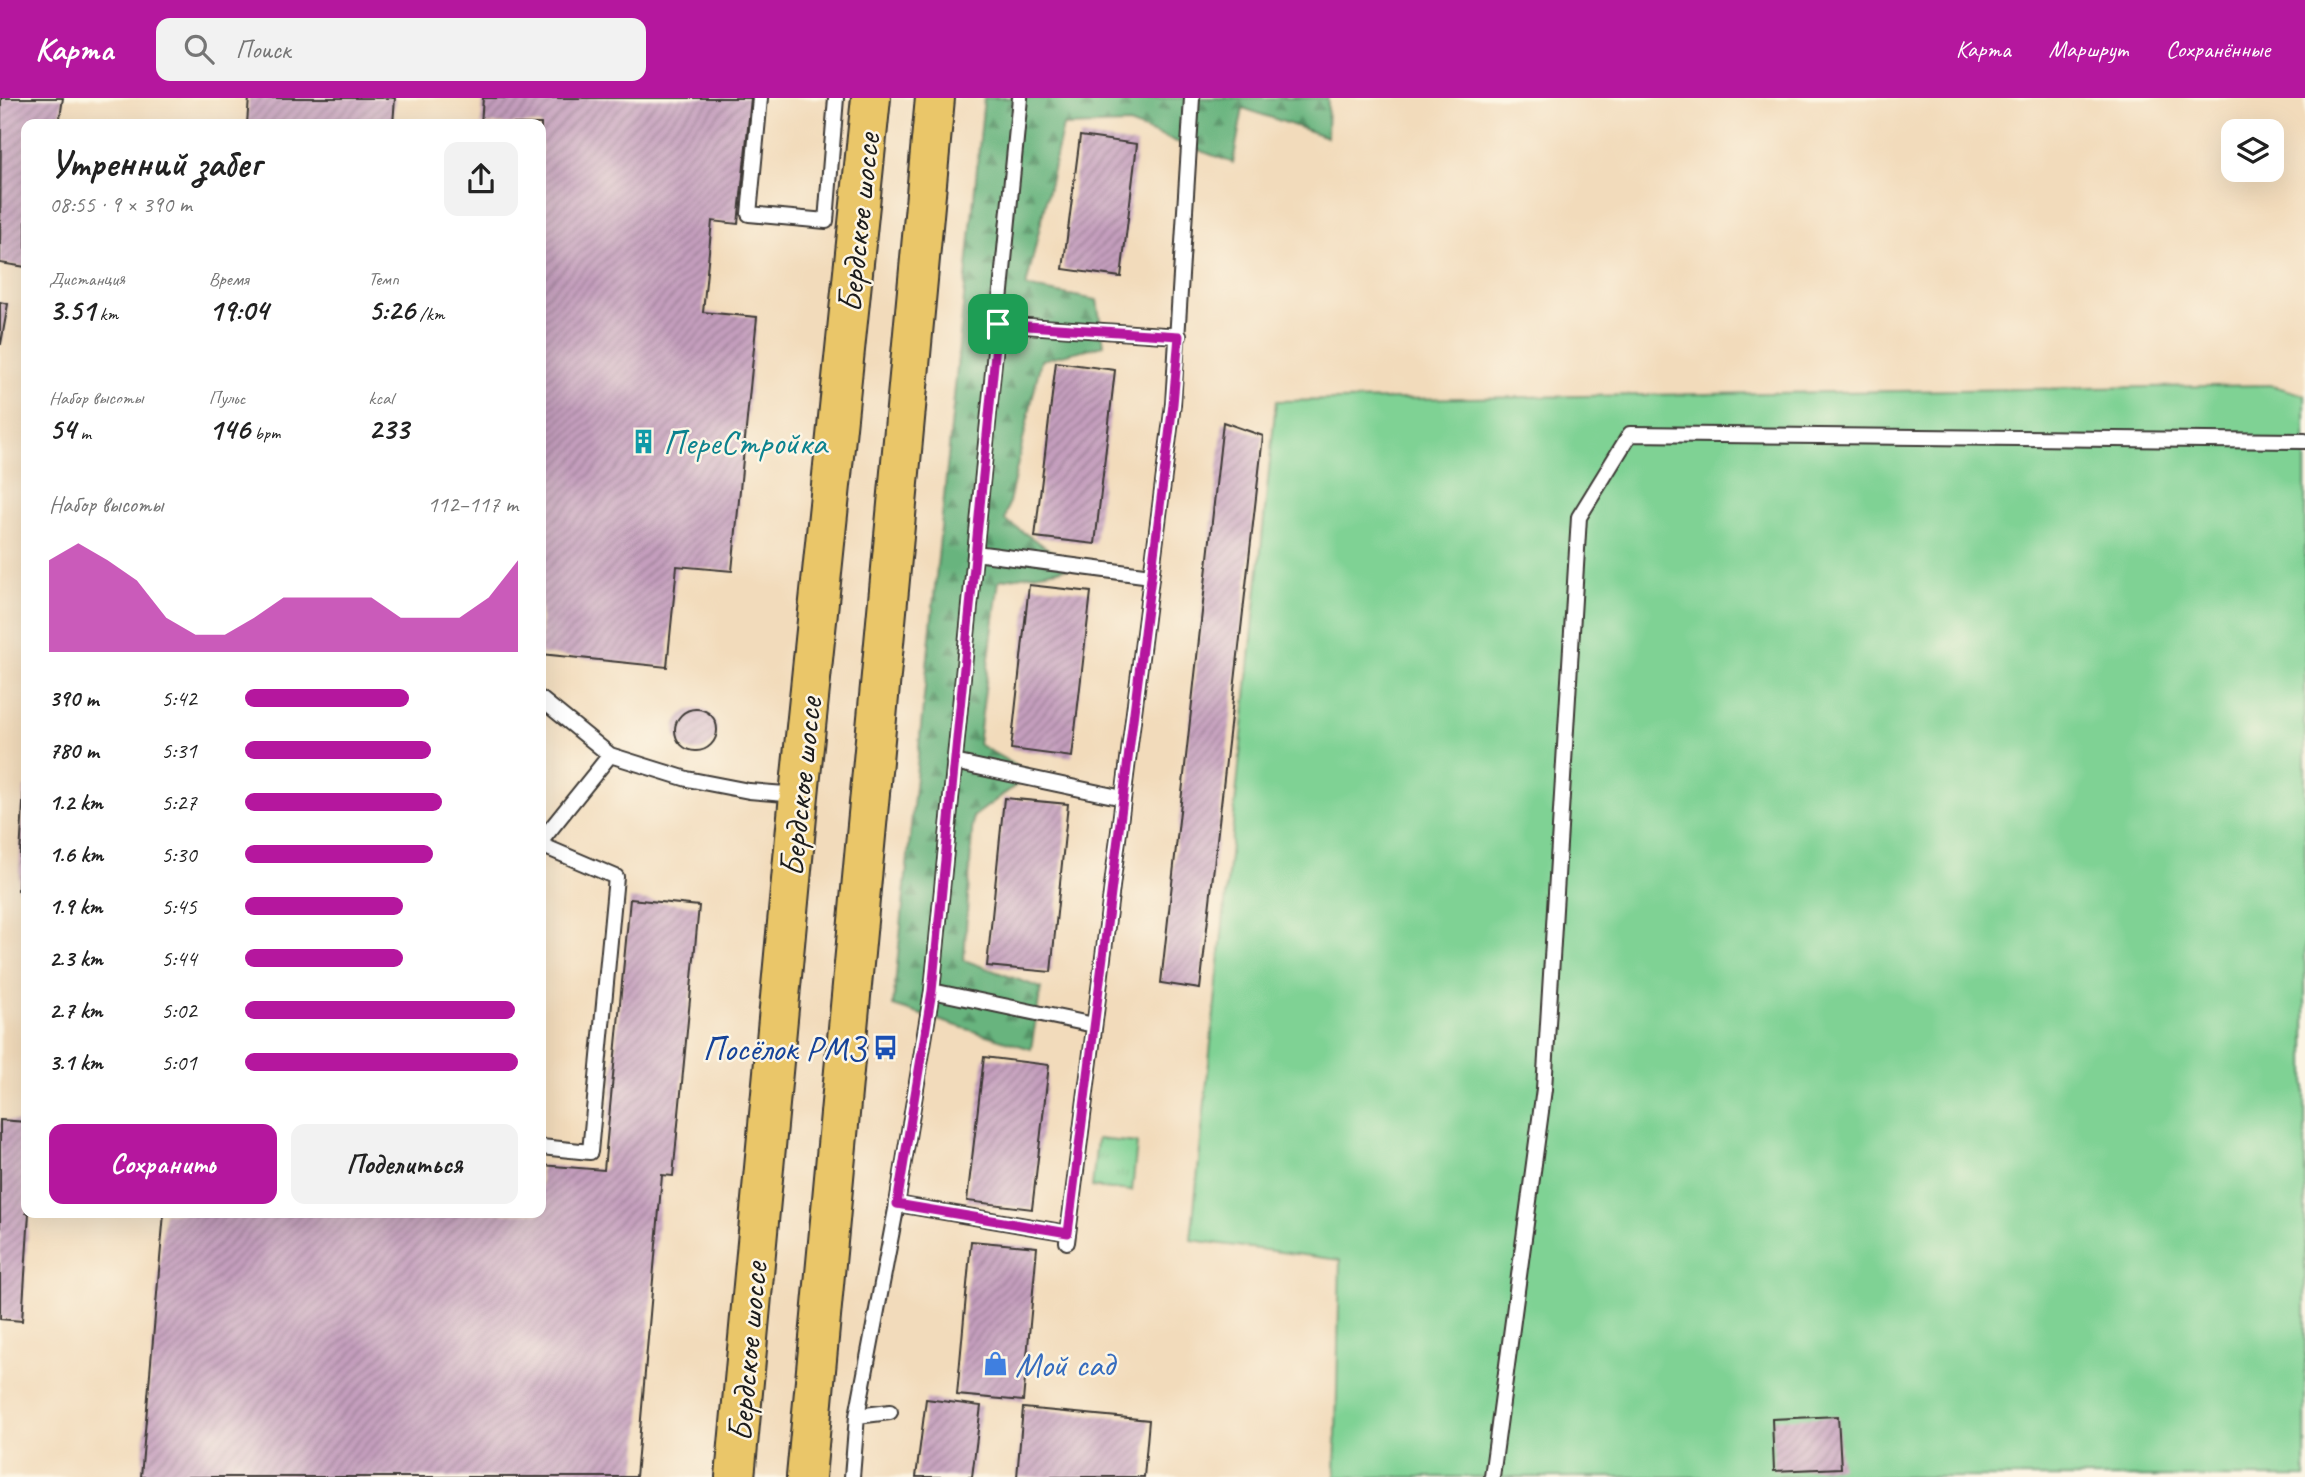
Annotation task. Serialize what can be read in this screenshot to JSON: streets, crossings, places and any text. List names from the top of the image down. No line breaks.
{"streets":{"highway":["Бердское шоссе"]},"places":{"building":["ПереСтройка"],"bus stop":["Посёлок РМЗ"],"shop":["Мой сад"]},"page":{"header":"Карта","search":"Поиск","nav":["Карта","Маршрут","Сохранённые"],"heading":["Утренний забег","08:55 · 9 × 390 m"],"stats":[["Дистанция","3.51 km"],["Время","19:04"],["Темп","5:26 /km"],["Набор высоты","54 m"],["Пульс","146 bpm"],["kcal","233"]],"chart":["Набор высоты","112–117 m"],"list":[{"name":"390 m","note":"5:42"},{"name":"780 m","note":"5:31"},{"name":"1.2 km","note":"5:27"},{"name":"1.6 km","note":"5:30"},{"name":"1.9 km","note":"5:45"},{"name":"2.3 km","note":"5:44"},{"name":"2.7 km","note":"5:02"},{"name":"3.1 km","note":"5:01"}],"buttons":["Сохранить","Поделиться"]}}
